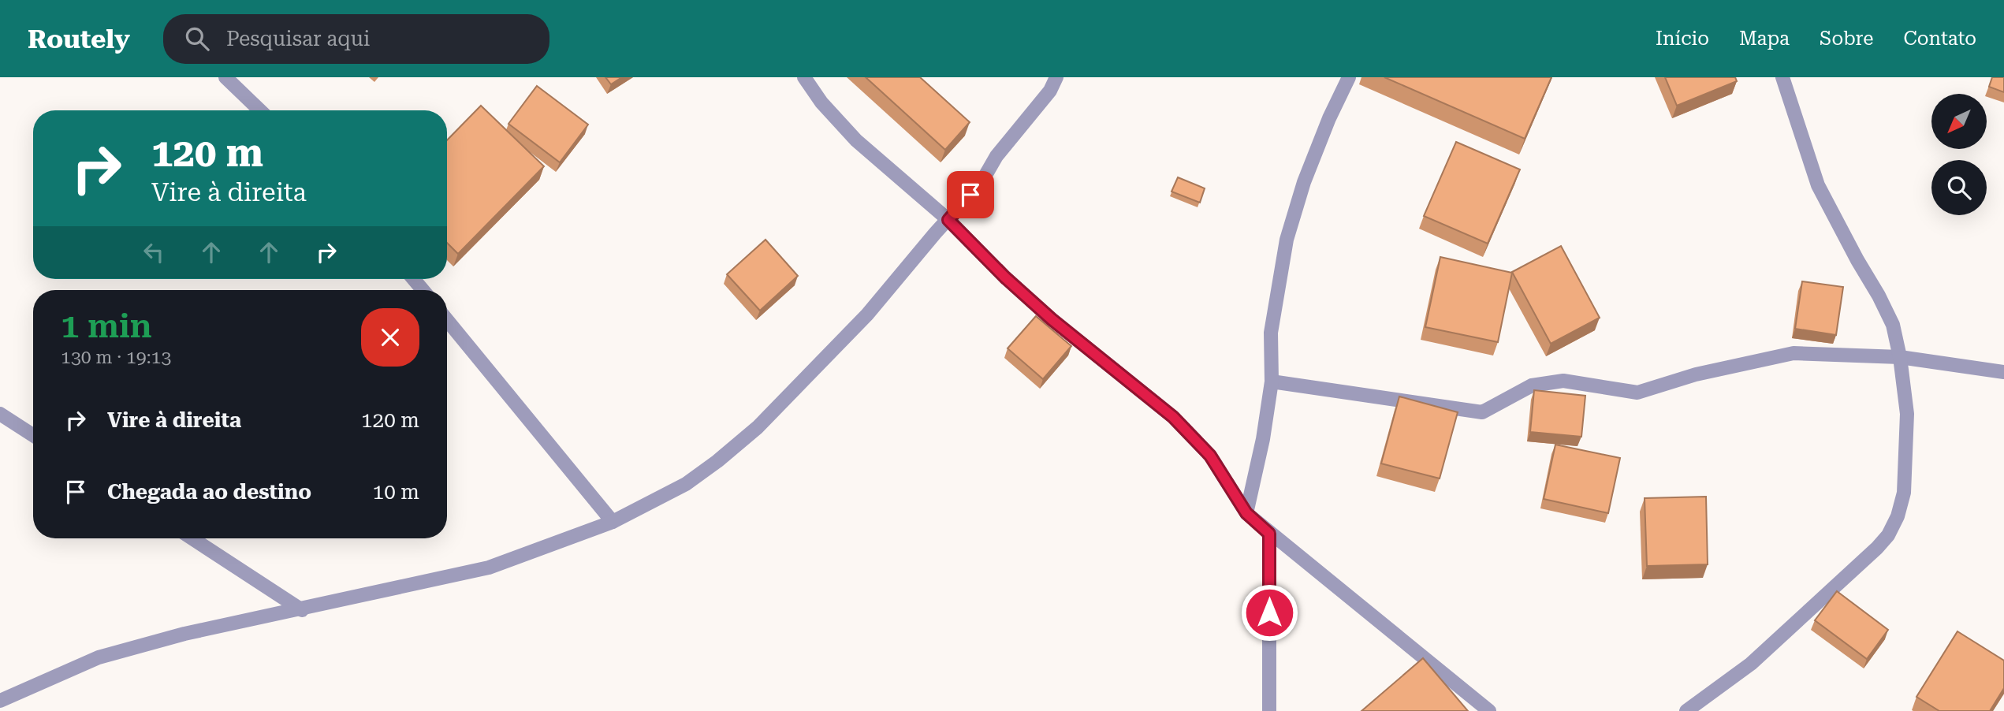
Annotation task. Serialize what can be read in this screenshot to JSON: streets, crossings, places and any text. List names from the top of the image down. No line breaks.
{"north":"bottom left","page":{"header":"Routely","search":"Pesquisar aqui","nav":["Início","Mapa","Sobre","Contato"],"turn":["120 m","Vire à direita"],"heading":["1 min","130 m · 19:13"],"list":[{"name":"Vire à direita","value":"120 m"},{"name":"Chegada ao destino","value":"10 m"}]}}
